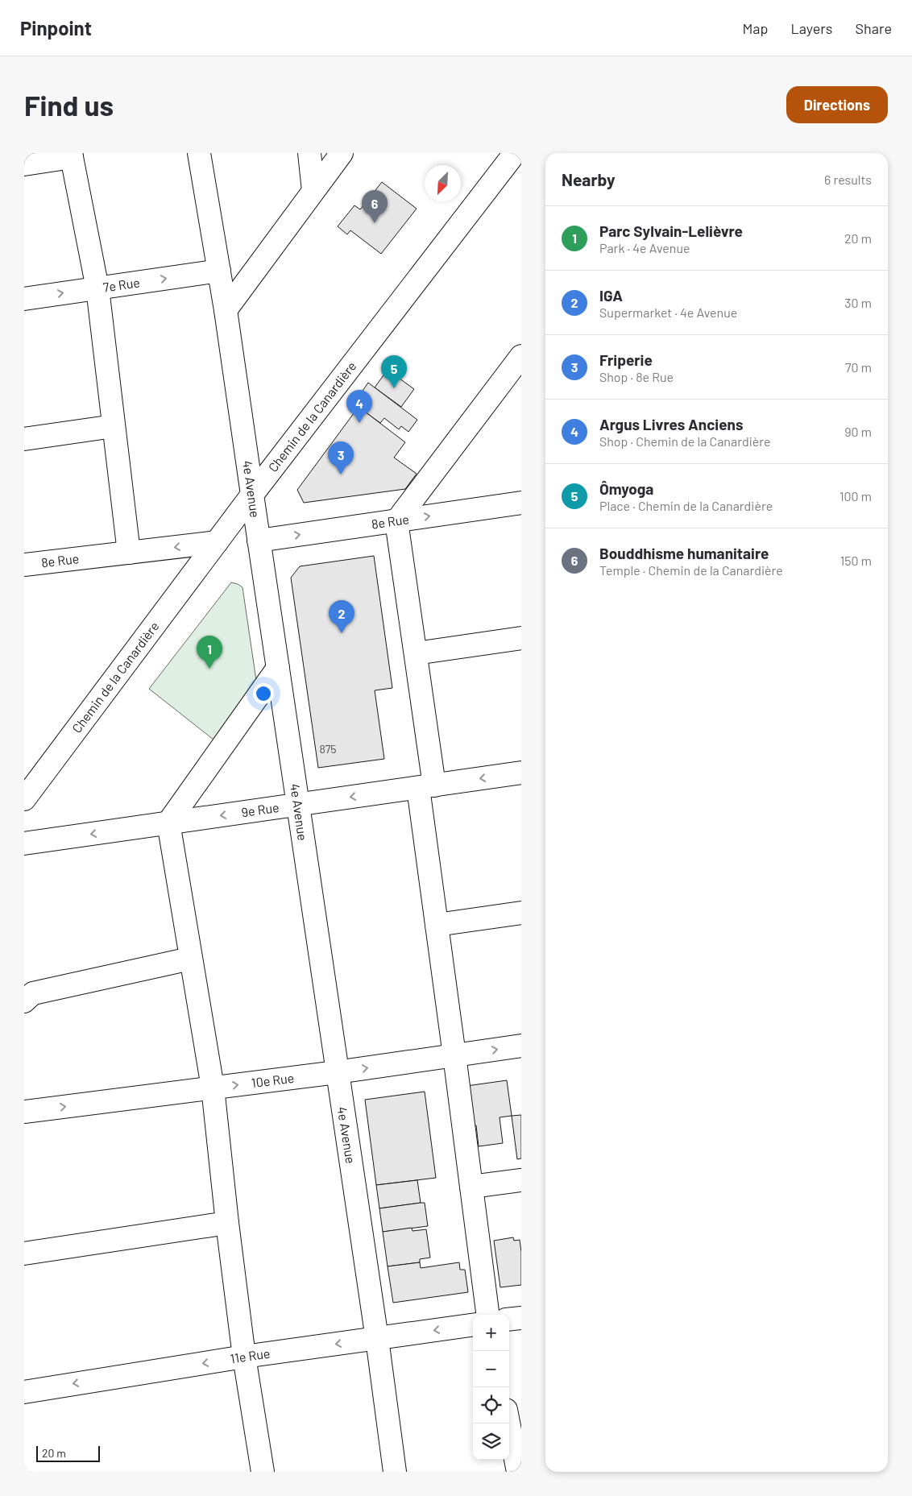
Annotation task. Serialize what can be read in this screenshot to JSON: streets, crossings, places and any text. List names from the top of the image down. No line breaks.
{"streets":{"street":["7e Rue","Chemin de la Canardière","4e Avenue","8e Rue","9e Rue","10e Rue","11e Rue"]},"crossings":[["7e Rue","4e Avenue"],["Chemin de la Canardière","4e Avenue"],["Chemin de la Canardière","8e Rue"],["4e Avenue","8e Rue"],["4e Avenue","9e Rue"],["4e Avenue","10e Rue"],["4e Avenue","11e Rue"]],"house_numbers":["875"],"scale_bar":"20 m","north":"bottom left","page":{"header":"Pinpoint","nav":["Map","Layers","Share"],"buttons":"Directions","title":"Find us","heading":["Nearby","6 results"],"pins":["6","5","4","3","2","1"],"list":[{"mark":"1","name":"Parc Sylvain-Lelièvre","note":"Park · 4e Avenue","value":"20 m"},{"mark":"2","name":"IGA","note":"Supermarket · 4e Avenue","value":"30 m"},{"mark":"3","name":"Friperie","note":"Shop · 8e Rue","value":"70 m"},{"mark":"4","name":"Argus Livres Anciens","note":"Shop · Chemin de la Canardière","value":"90 m"},{"mark":"5","name":"Ômyoga","note":"Place · Chemin de la Canardière","value":"100 m"},{"mark":"6","name":"Bouddhisme humanitaire","note":"Temple · Chemin de la Canardière","value":"150 m"}],"map_buttons":["+","−"],"scale":"20 m"}}
